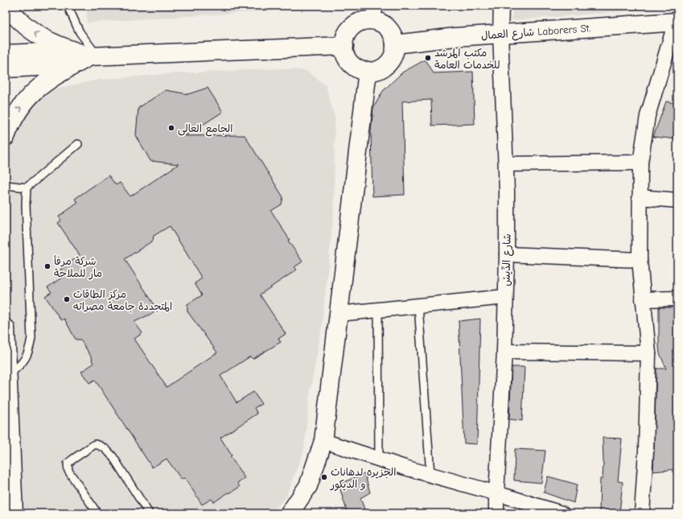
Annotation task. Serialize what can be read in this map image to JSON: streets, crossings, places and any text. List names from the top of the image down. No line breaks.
{"streets":{"main road":["شارع العمال Laborers St."],"street":["شارع الدِّيسْ"]},"crossings":[["شارع العمال Laborers St.","شارع الدِّيسْ"]],"places":["مكتب المرشد للخدمات العامة","الجامع العالى","شركة مرفأ مار للملاحة","مركز الطاقات المتجددة جامعة مصراته","الجزيره لدهانات و الديكور"]}
